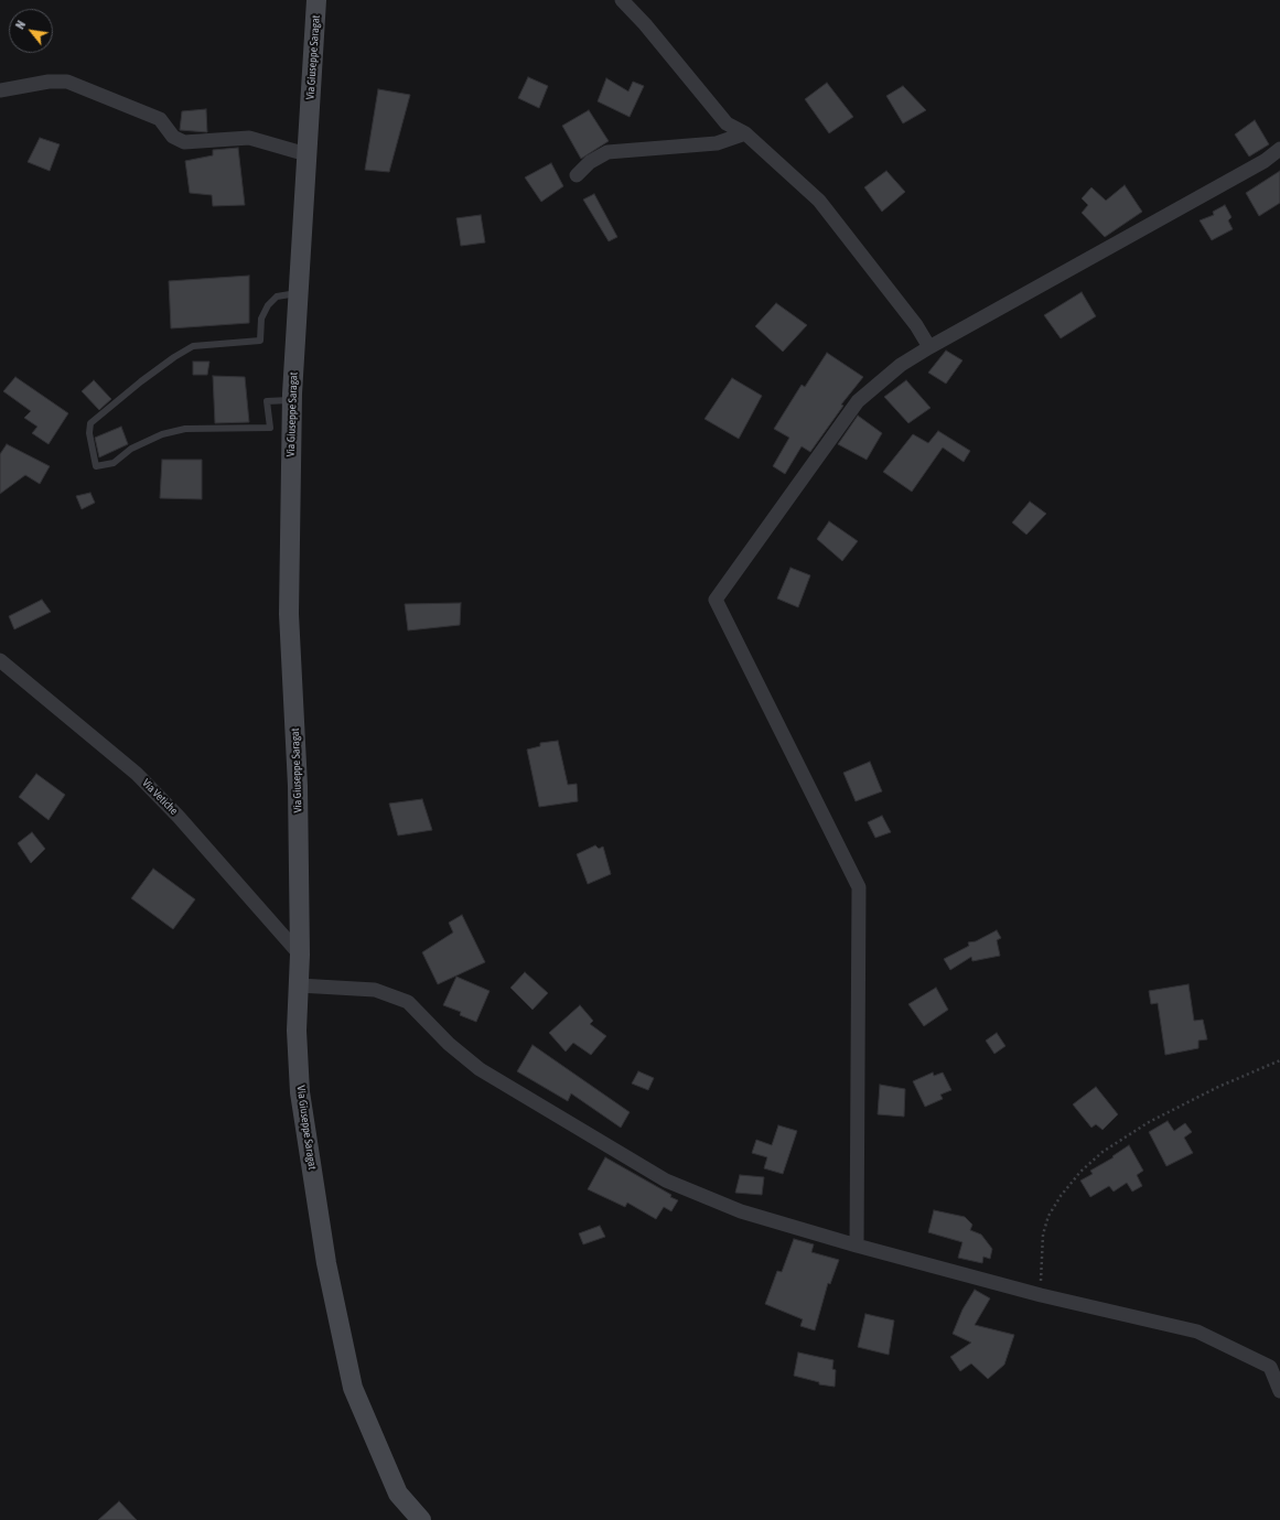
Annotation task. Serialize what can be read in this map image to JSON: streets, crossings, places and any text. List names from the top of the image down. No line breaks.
{"streets":{"street":["Via Giuseppe Saragat","Via Vetiche"]},"crossings":[["Via Giuseppe Saragat","Via Vetiche"]],"north":"top left"}
